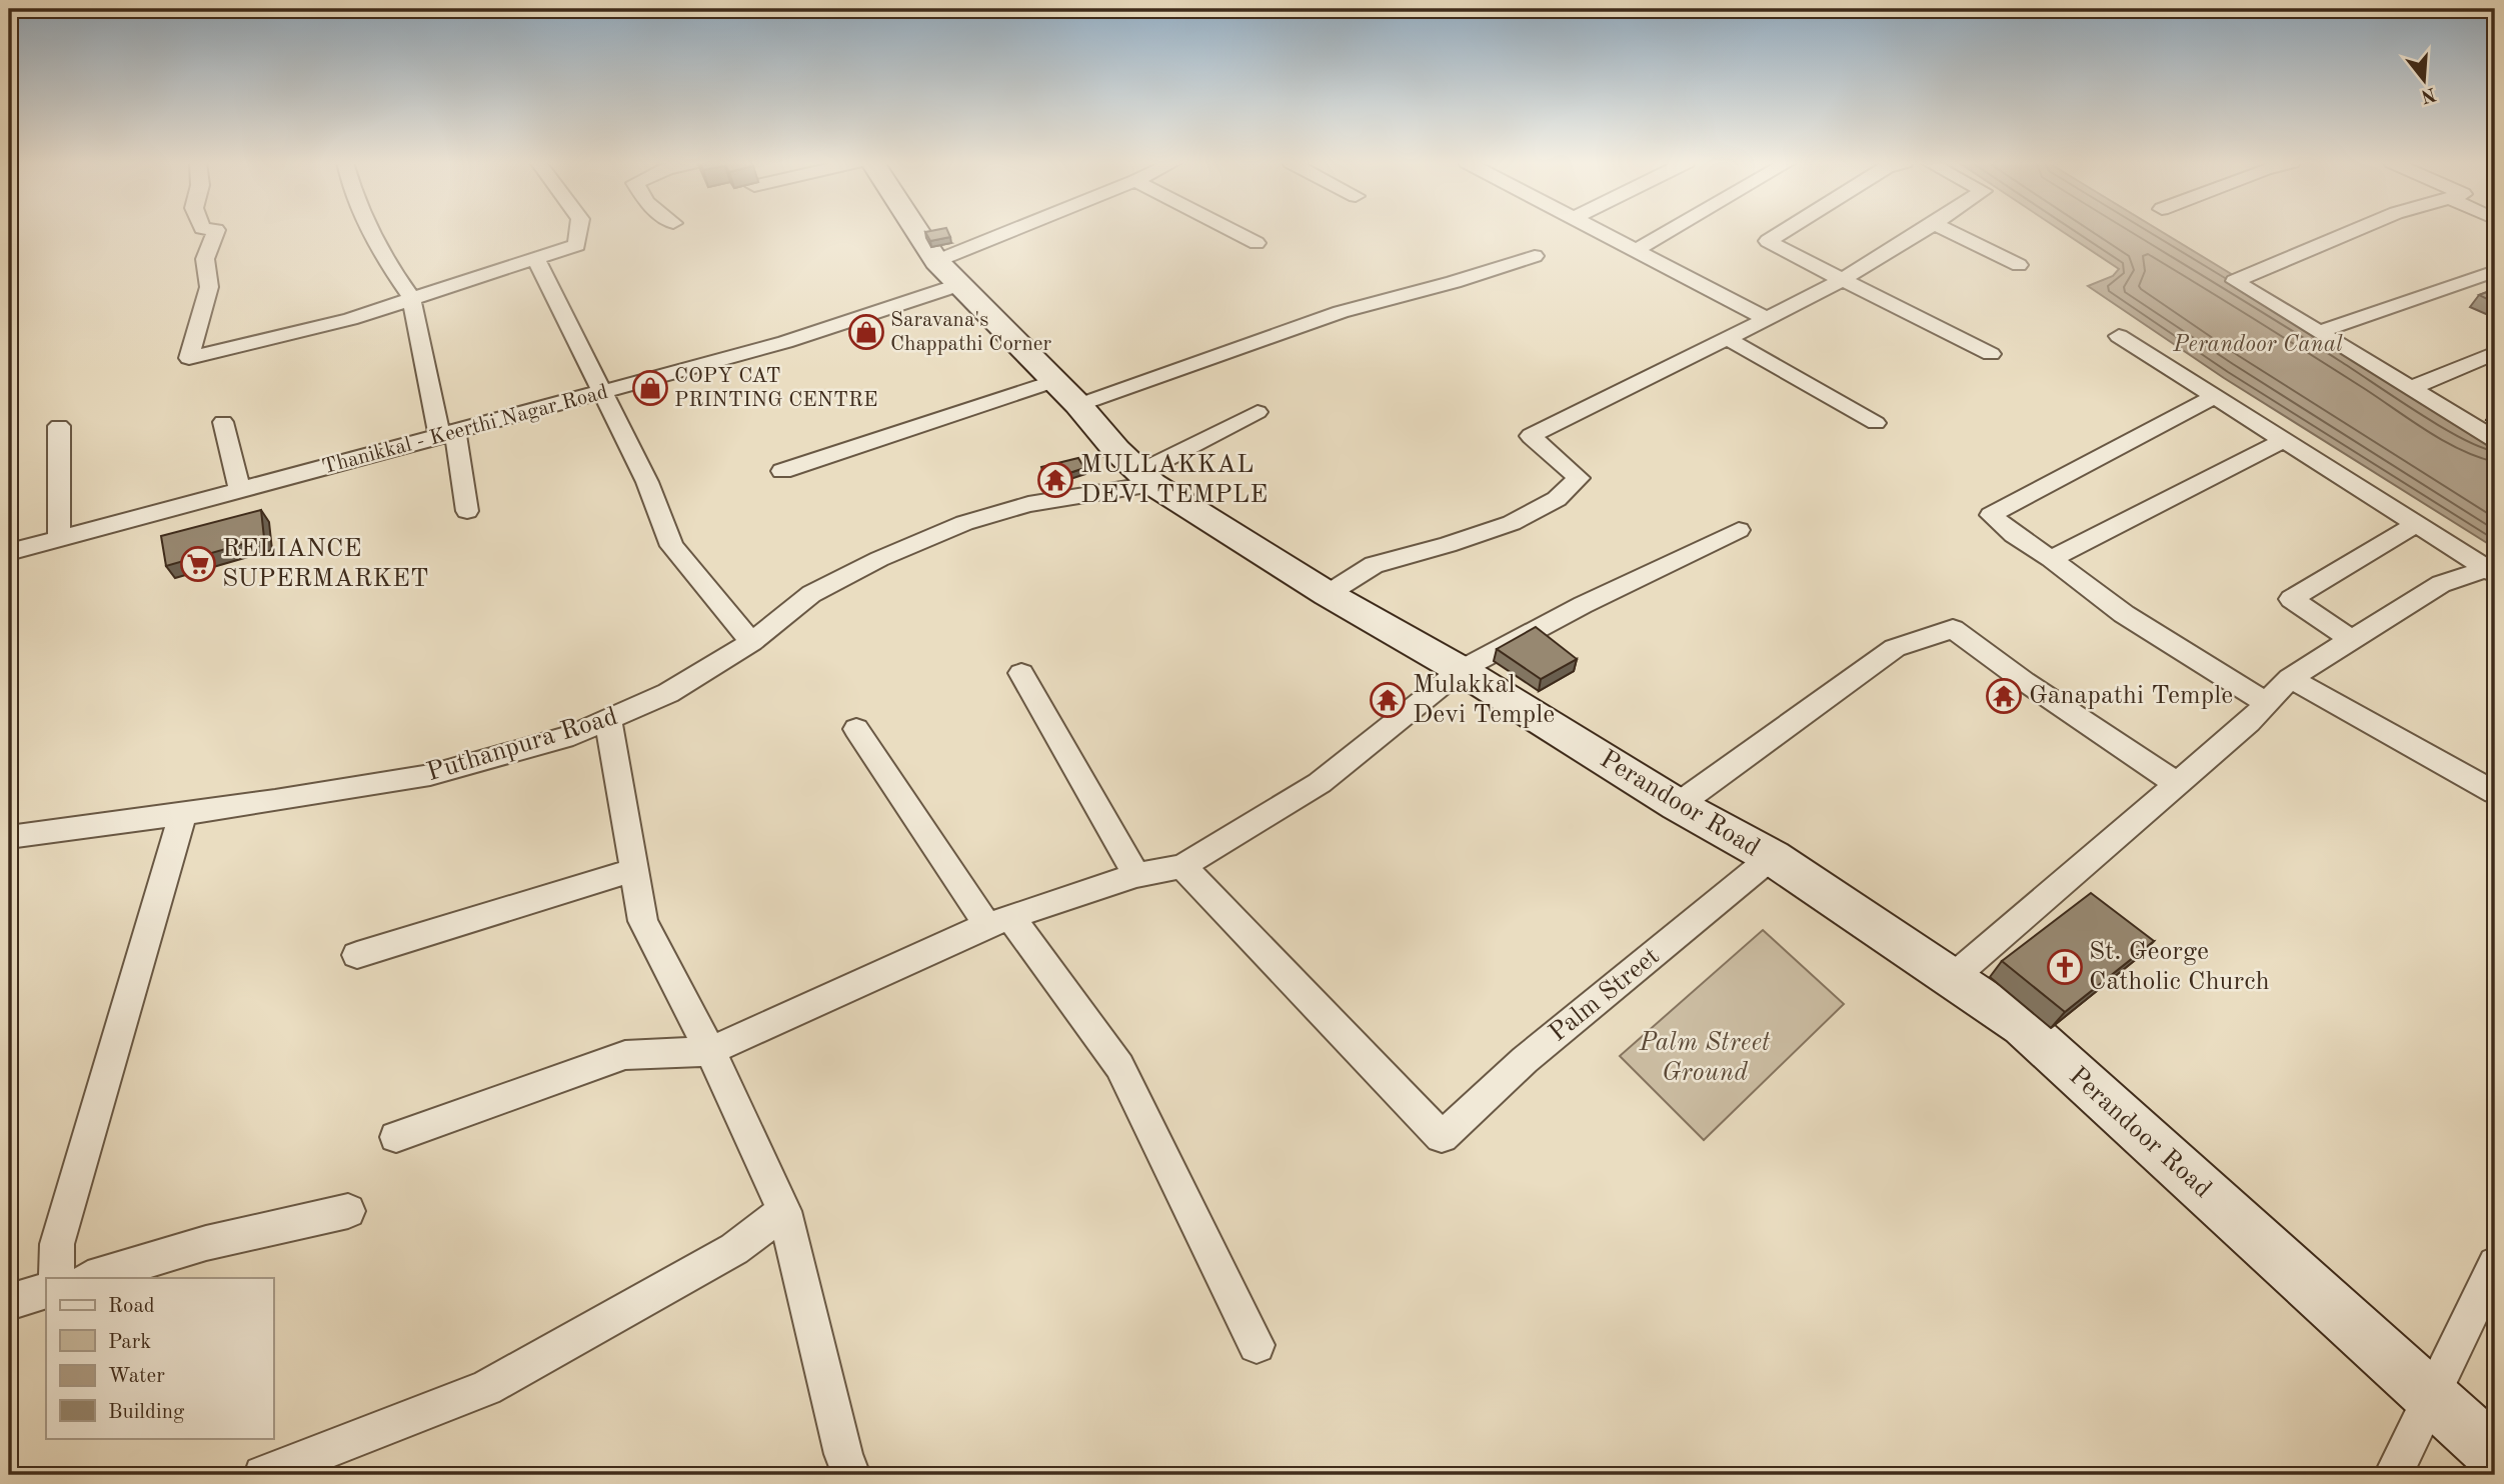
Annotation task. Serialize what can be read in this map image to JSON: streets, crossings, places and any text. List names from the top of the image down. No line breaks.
{"streets":{"main road":["Perandoor Road"],"street":["Thanikkal - Keerthi Nagar Road","Puthanpura Road","Palm Street"]},"crossings":[["Thanikkal - Keerthi Nagar Road","Perandoor Road"],["Puthanpura Road","Perandoor Road"],["Perandoor Road","Palm Street"]],"water":["Perandoor Canal"],"parks":["Palm Street Ground"],"places":{"shop":["Saravana's Chappathi Corner","COPY CAT PRINTING CENTRE"],"temple":["MULLAKKAL DEVI TEMPLE","Ganapathi Temple","Mulakkal Devi Temple"],"supermarket":["RELIANCE SUPERMARKET"],"church":["St. George Catholic Church"]},"legend":["Road","Park","Water","Building"],"north":"bottom"}
